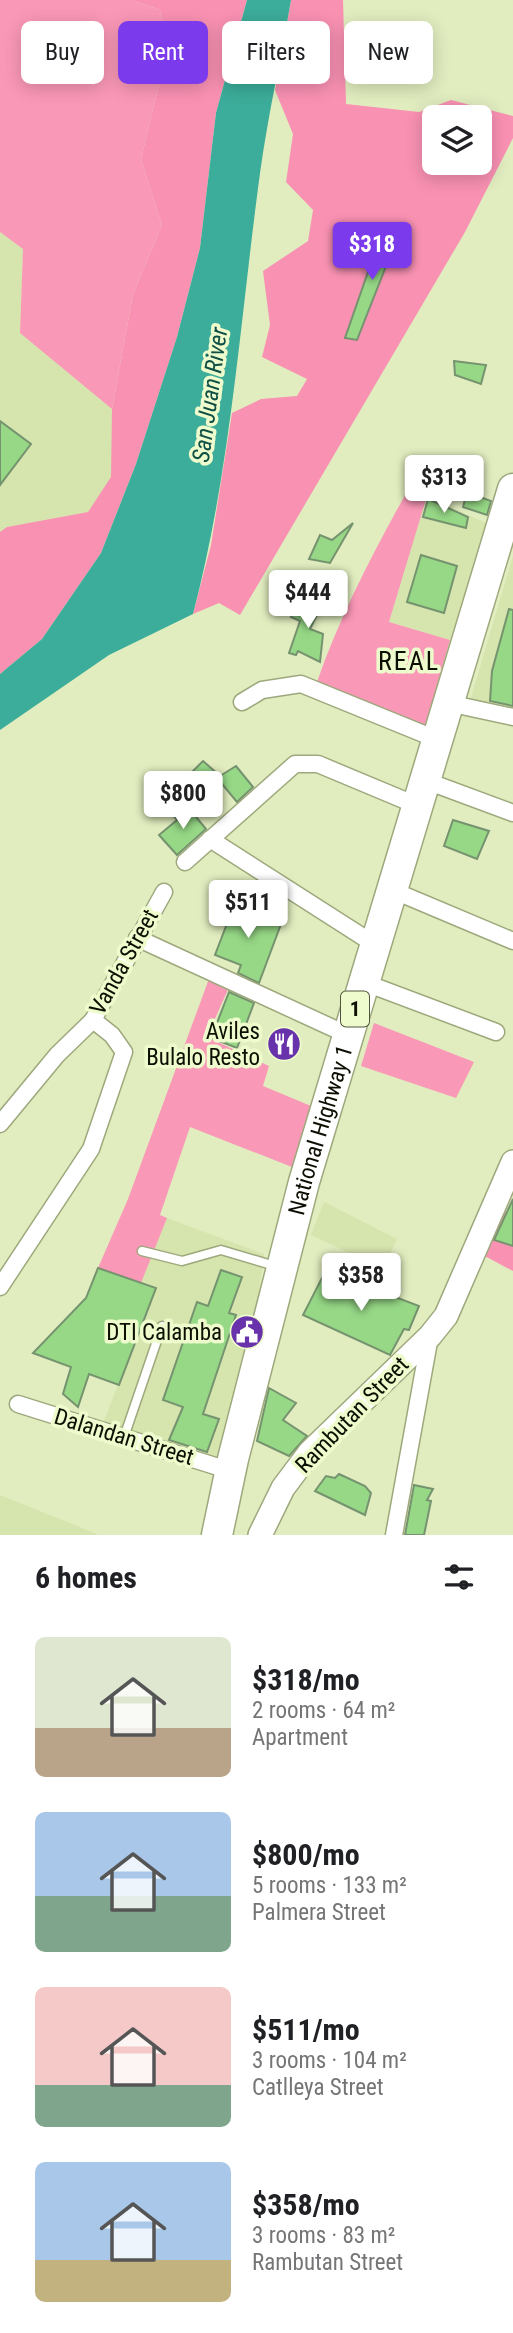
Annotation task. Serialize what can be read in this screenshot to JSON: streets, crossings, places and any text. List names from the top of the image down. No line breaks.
{"streets":{"highway":["1","National Highway 1"],"street":["Vanda Street","Rambutan Street","Dalandan Street"]},"crossings":[["National Highway 1","Dalandan Street"]],"districts":["REAL"],"water":["San Juan River"],"places":{"restaurant":["Aviles Bulalo Resto"],"public building":["DTI Calamba"]},"page":{"chip":["Buy","Rent","Filters","New"],"price":["$318","$313","$444","$800","$511","$358"],"heading":"6 homes","list":[{"name":"$318/mo","note":"2 rooms · 64 m² · Apartment"},{"name":"$800/mo","note":"5 rooms · 133 m² · Palmera Street"},{"name":"$511/mo","note":"3 rooms · 104 m² · Catlleya Street"},{"name":"$358/mo","note":"3 rooms · 83 m² · Rambutan Street"}]}}
